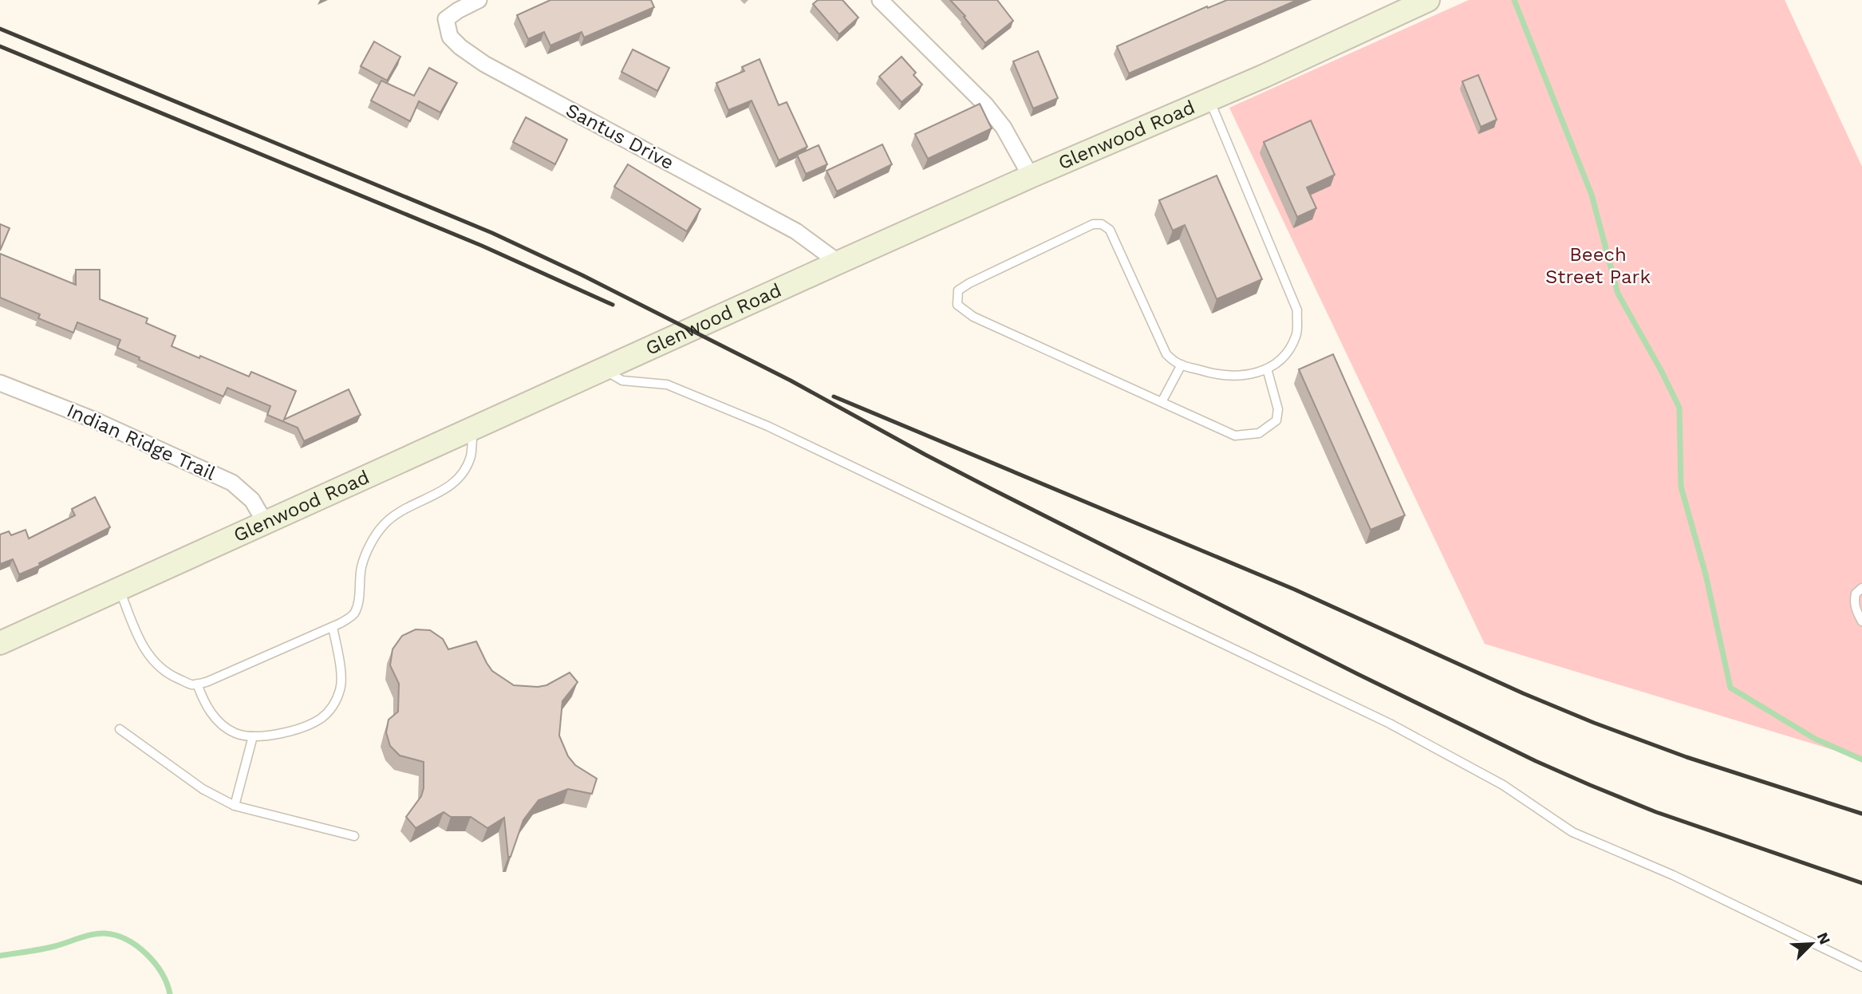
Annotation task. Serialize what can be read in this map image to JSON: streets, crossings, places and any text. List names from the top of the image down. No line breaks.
{"streets":{"street":["Glenwood Road","Santus Drive","Indian Ridge Trail"]},"crossings":[["Glenwood Road","Santus Drive"],["Glenwood Road","Indian Ridge Trail"]],"parks":["Beech Street Park"],"north":"top right"}
